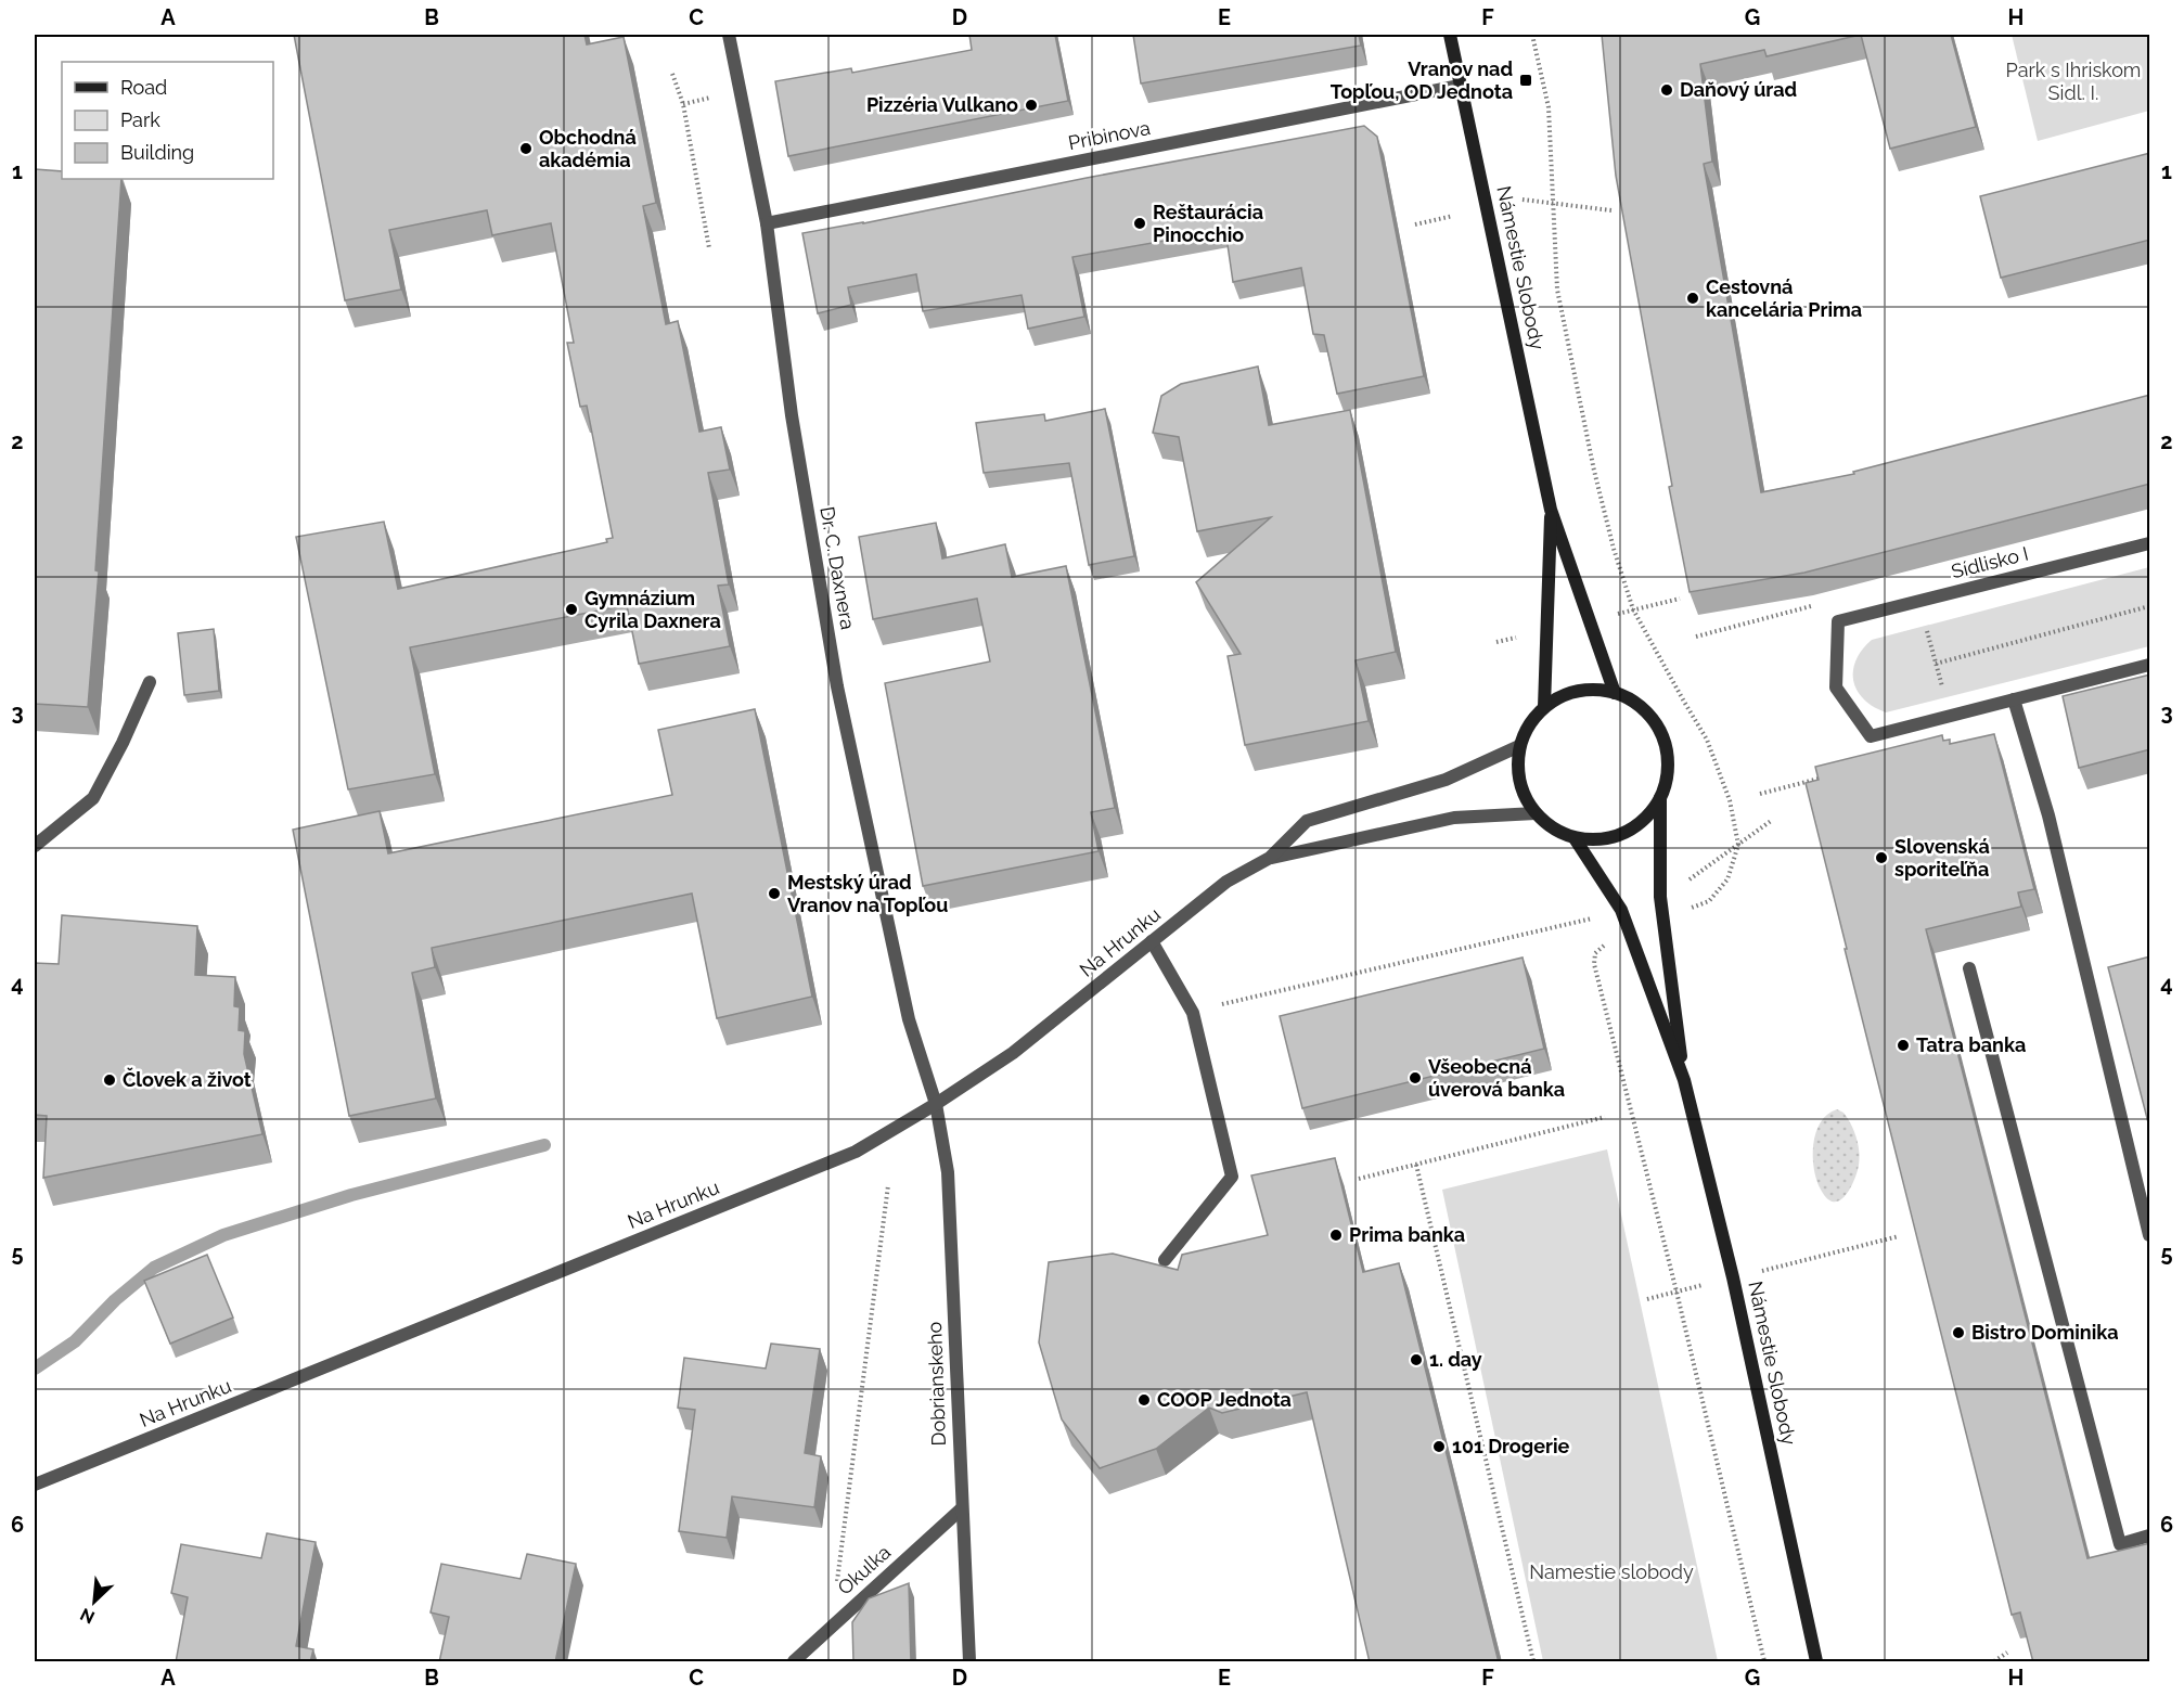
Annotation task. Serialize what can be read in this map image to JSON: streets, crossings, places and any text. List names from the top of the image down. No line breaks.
{"streets":{"street":["Pribinova","Námestie Slobody","Sídlisko I","Dr. C. Daxnera","Na Hrunku","Dobrianskeho","Okulka"]},"crossings":[["Pribinova","Námestie Slobody"],["Pribinova","Dr. C. Daxnera"],["Námestie Slobody","Na Hrunku"],["Dr. C. Daxnera","Na Hrunku"],["Dr. C. Daxnera","Dobrianskeho"],["Na Hrunku","Dobrianskeho"],["Dobrianskeho","Okulka"]],"parks":["Park s Ihriskom Sidl. I.","Namestie slobody"],"places":{"transit":["Vranov nad Topľou, OD Jednota"],"other":["Daňový úrad","Pizzéria Vulkano","Obchodná akadémia","Reštaurácia Pinocchio","Cestovná kancelária Prima","Gymnázium Cyrila Daxnera","Slovenská sporiteľňa","Mestský úrad Vranov na Topľou","Tatra banka","Všeobecná úverová banka","Človek a život","Prima banka","Bistro Dominika","1. day","COOP Jednota","101 Drogerie"]},"legend":["Road","Park","Building"],"north":"bottom left","grid":{"columns":["A","B","C","D","E","F","G","H"],"rows":["1","2","3","4","5","6"]}}
